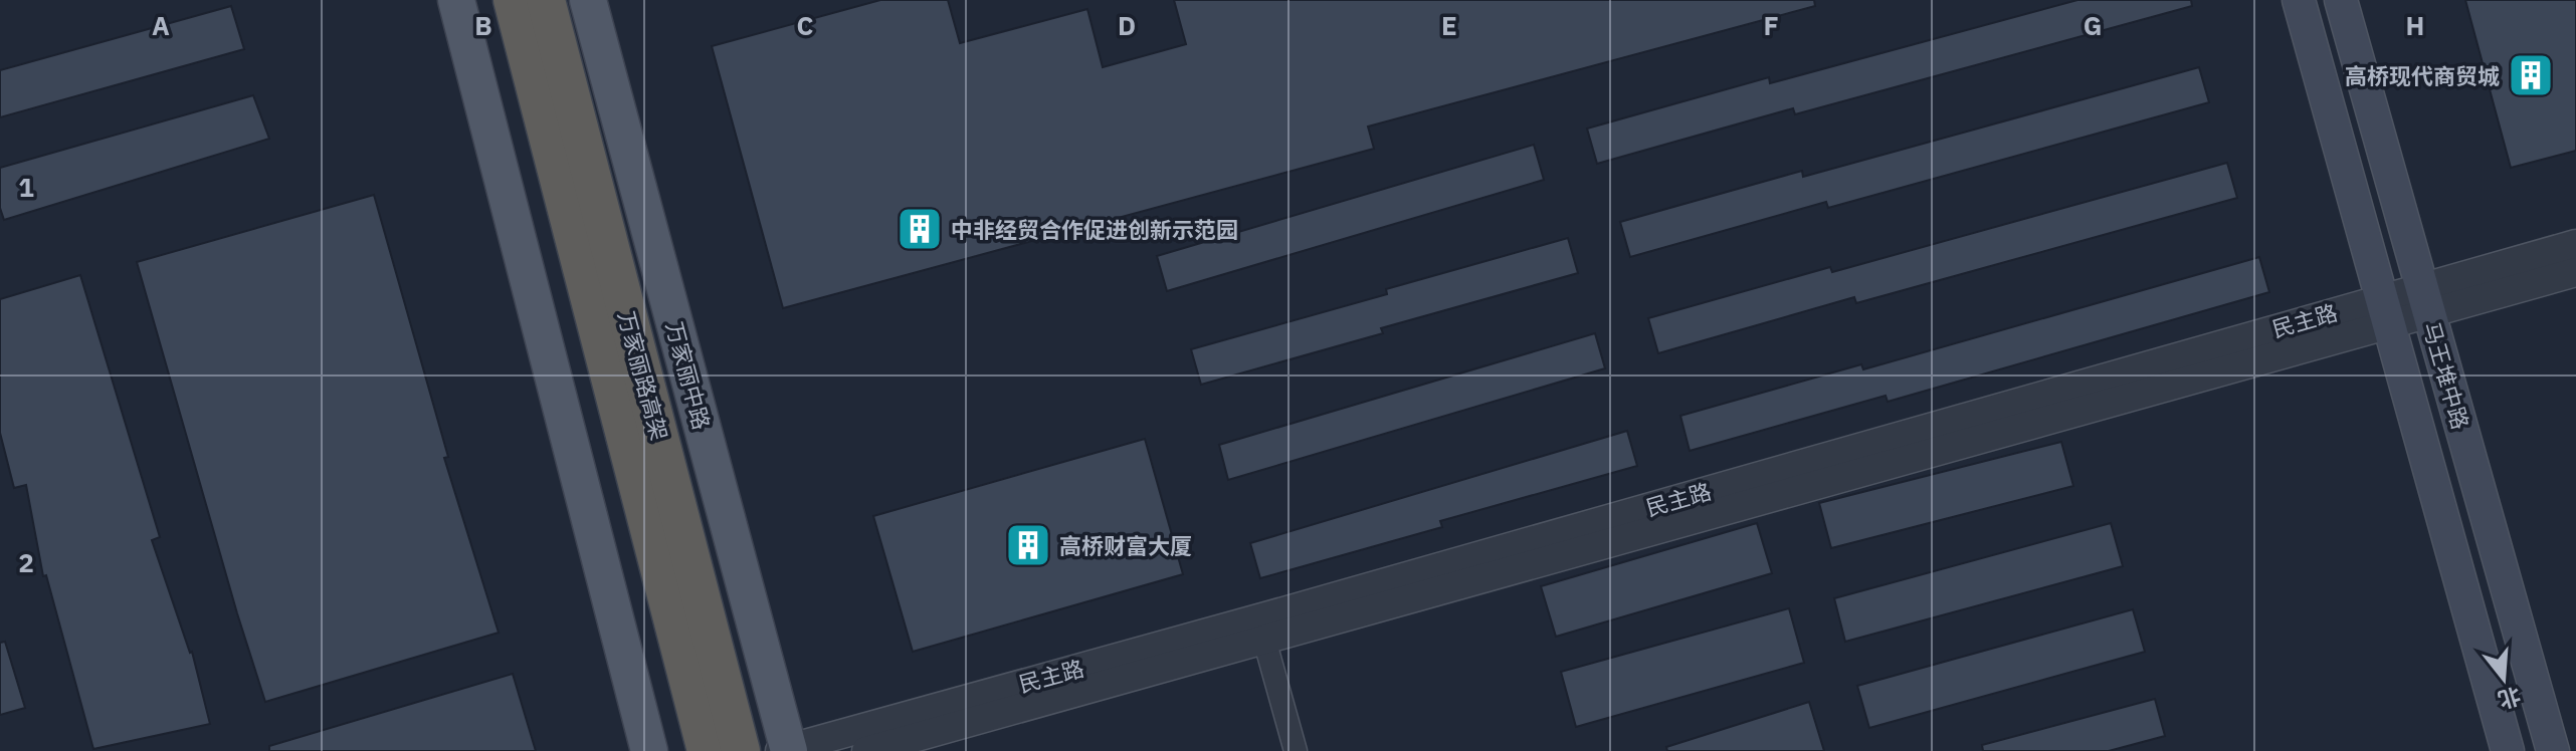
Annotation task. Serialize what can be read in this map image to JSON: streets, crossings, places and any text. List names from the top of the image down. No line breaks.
{"streets":{"highway":["万家丽路高架"],"main road":["万家丽中路","马王堆中路"],"street":["民主路"]},"crossings":[["民主路","万家丽中路"],["民主路","马王堆中路"]],"places":{"building":["高桥现代商贸城","中非经贸合作促进创新示范园","高桥财富大厦"]},"north":"bottom","grid":{"columns":["A","B","C","D","E","F","G","H"],"rows":["1","2"]}}
